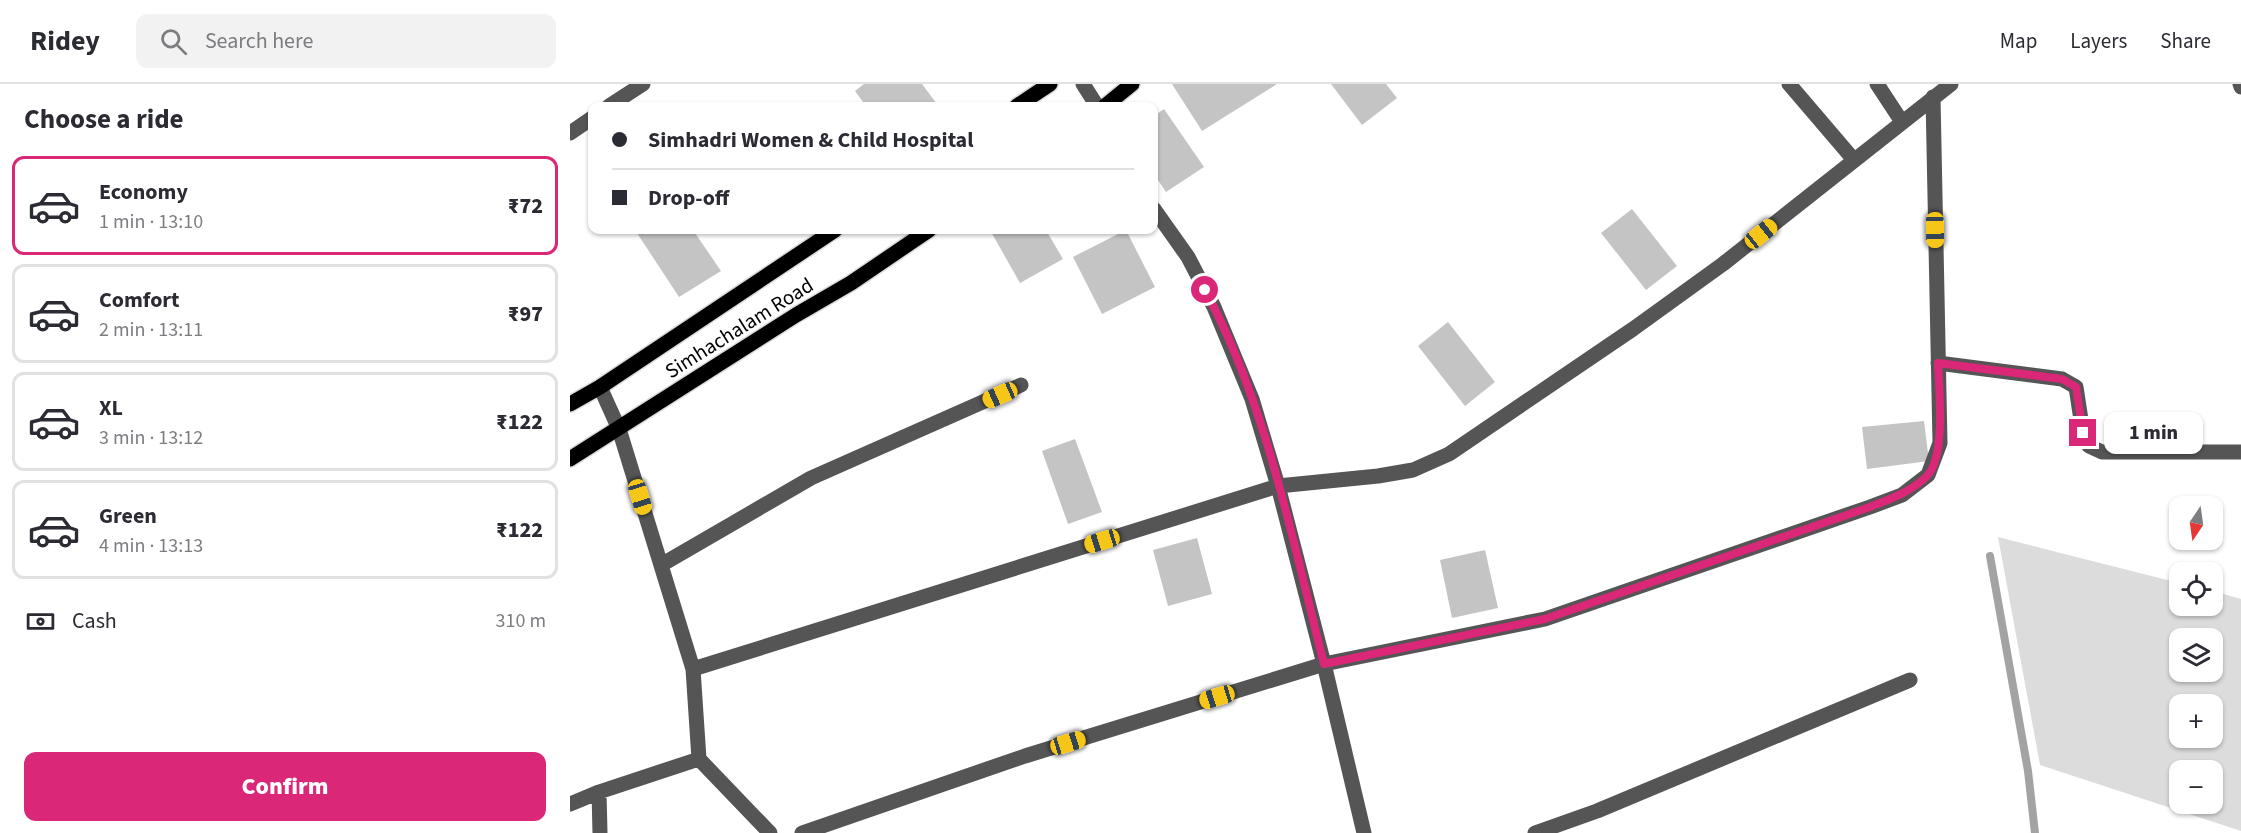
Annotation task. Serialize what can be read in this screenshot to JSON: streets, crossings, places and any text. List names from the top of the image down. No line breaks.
{"streets":{"main road":["Simhachalam Road"]},"north":"bottom","page":{"header":"Ridey","search":"Search here","nav":["Map","Layers","Share"],"heading":"Choose a ride","banner":["Simhadri Women & Child Hospital","Drop-off"],"list":[{"name":"Economy","note":"1 min · 13:10","value":"₹72"},{"name":"Comfort","note":"2 min · 13:11","value":"₹97"},{"name":"XL","note":"3 min · 13:12","value":"₹122"},{"name":"Green","note":"4 min · 13:13","value":"₹122"}],"bubble":"1 min","map_buttons":["+","−"],"pay":["Cash","310 m"],"buttons":"Confirm"}}
